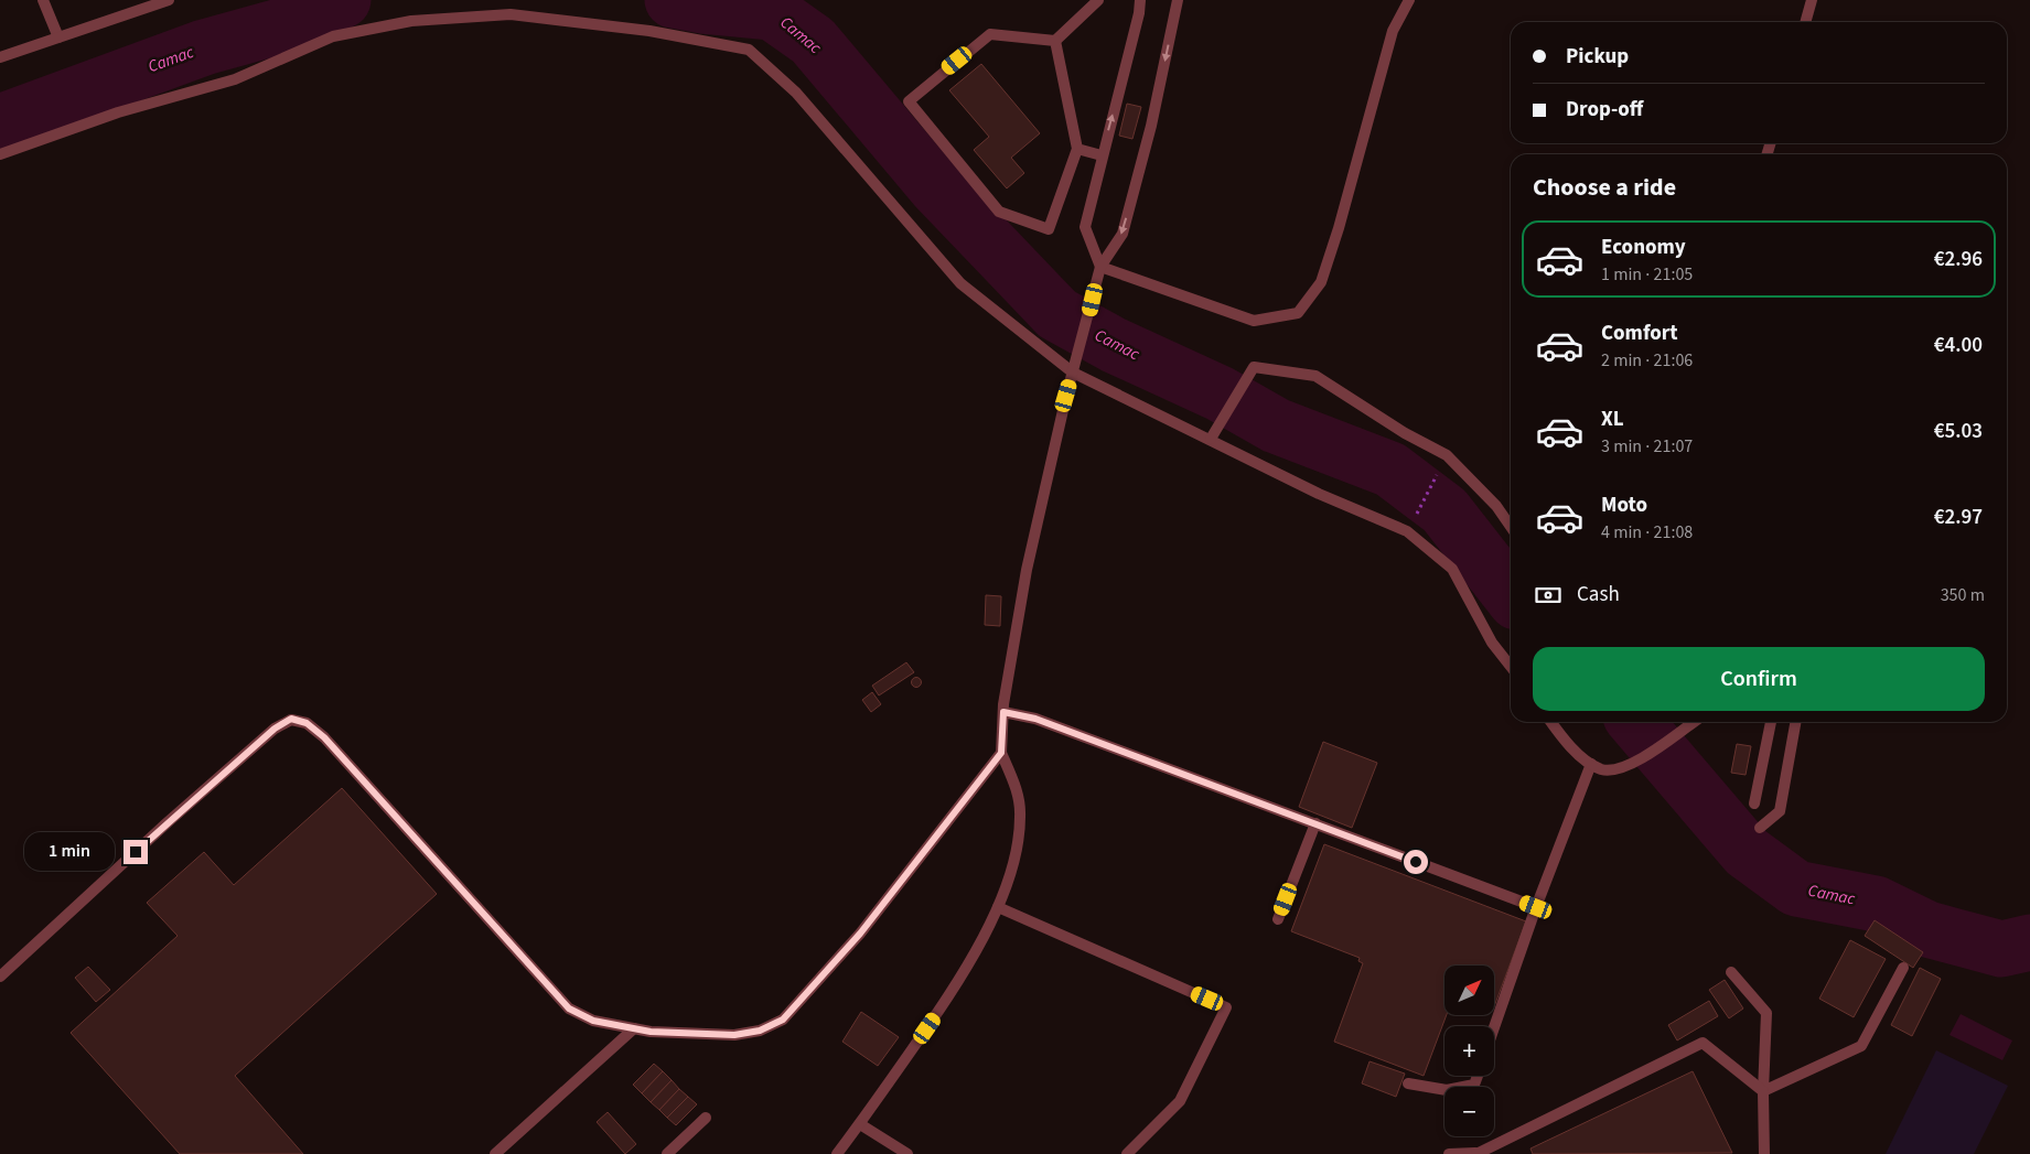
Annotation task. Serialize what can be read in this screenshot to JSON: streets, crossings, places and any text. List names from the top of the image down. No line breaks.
{"water":["Camac"],"north":"top right","page":{"banner":["Pickup","Drop-off"],"heading":"Choose a ride","list":[{"name":"Economy","note":"1 min · 21:05","value":"€2.96"},{"name":"Comfort","note":"2 min · 21:06","value":"€4.00"},{"name":"XL","note":"3 min · 21:07","value":"€5.03"},{"name":"Moto","note":"4 min · 21:08","value":"€2.97"}],"pay":["Cash","350 m"],"buttons":"Confirm","bubble":"1 min","map_buttons":["+","−"]}}
